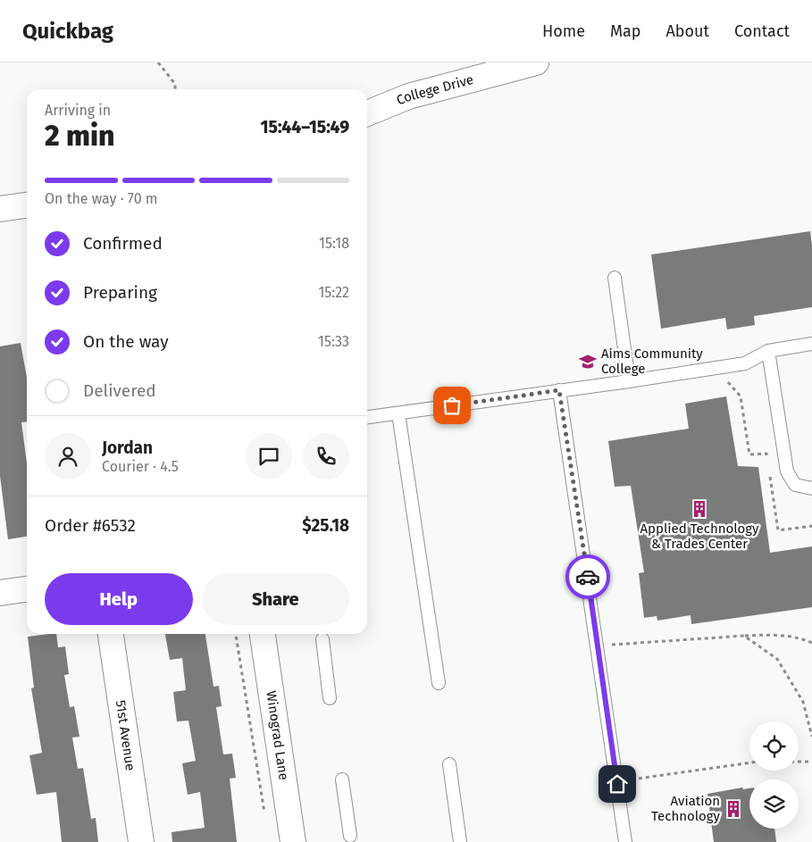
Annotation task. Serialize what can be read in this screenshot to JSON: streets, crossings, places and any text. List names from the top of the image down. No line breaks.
{"streets":{"street":["College Drive","51st Avenue","Winograd Lane"]},"places":{"school or university":["Aims Community College"],"building":["Applied Technology & Trades Center","Aviation Technology"]},"page":{"header":"Quickbag","nav":["Home","Map","About","Contact"],"heading":["2 min","Arriving in","15:44–15:49"],"panel":["Jordan","Courier · 4.5","Order #6532","$25.18"],"bar":"On the way · 70 m","list":[["Confirmed","15:18"],["Preparing","15:22"],["On the way","15:33"],"Delivered"],"buttons":["Help","Share"]}}
